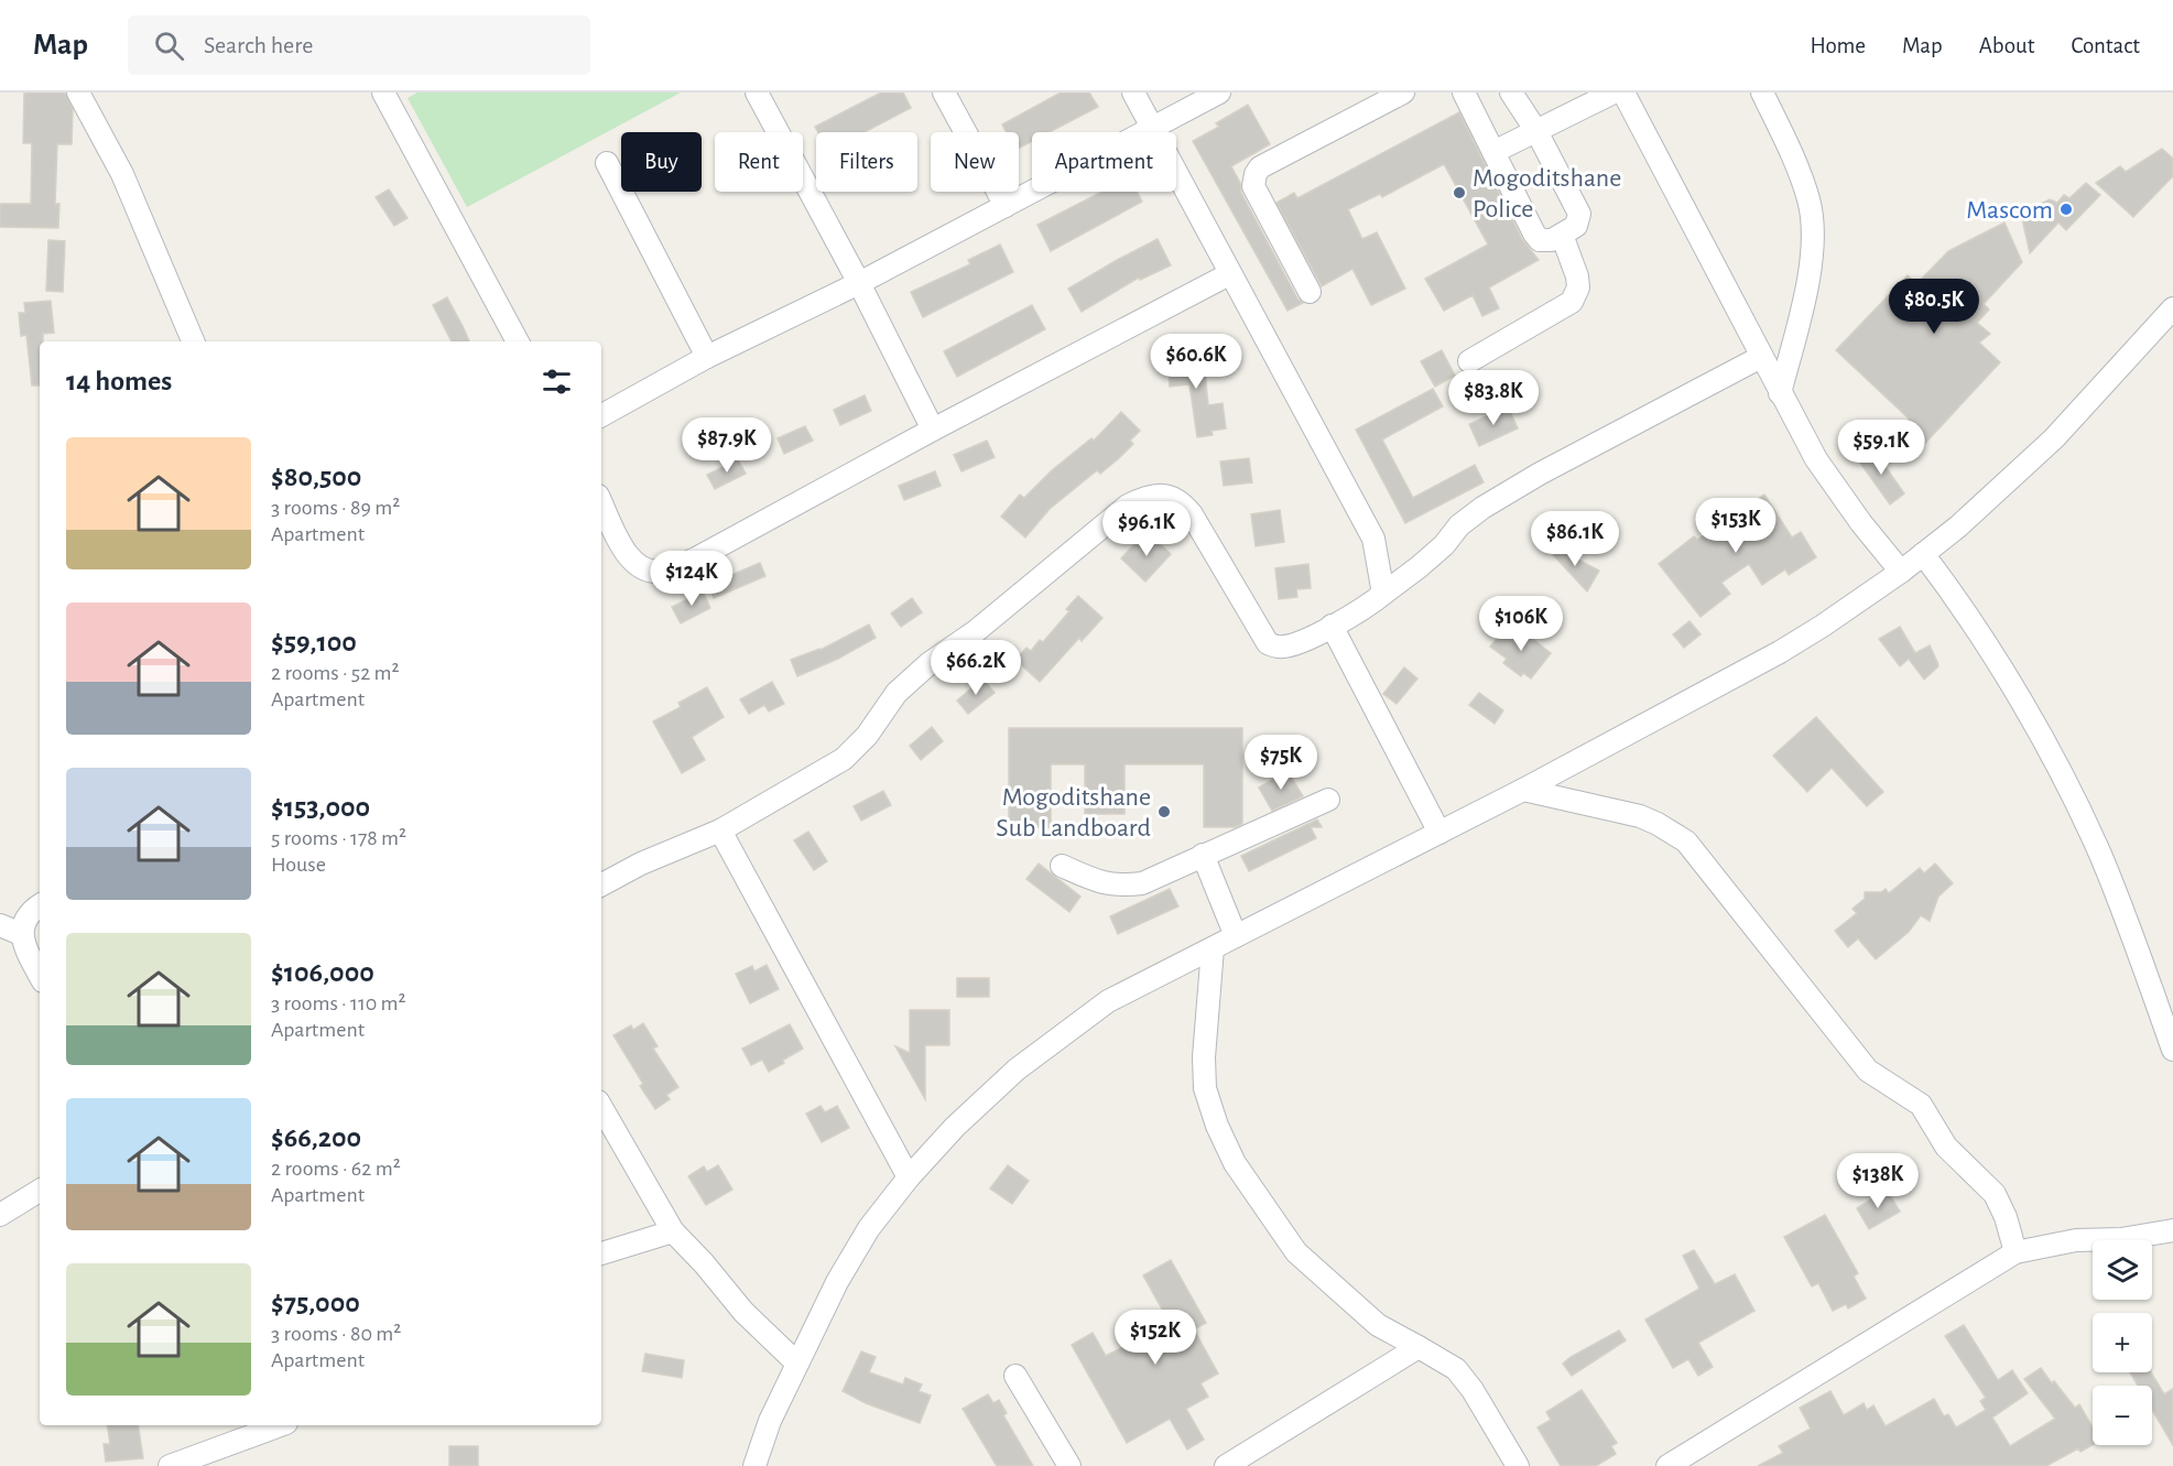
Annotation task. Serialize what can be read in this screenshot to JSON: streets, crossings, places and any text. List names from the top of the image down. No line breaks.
{"places":["Mogoditshane Police","Mascom","Mogoditshane Sub Landboard"],"page":{"header":"Map","search":"Search here","nav":["Home","Map","About","Contact"],"chip":["Buy","Rent","Filters","New","Apartment"],"price":["$80.5K","$60.6K","$83.8K","$87.9K","$59.1K","$153K","$96.1K","$86.1K","$124K","$106K","$66.2K","$75K","$138K","$152K"],"heading":"14 homes","list":[{"name":"$80,500","note":"3 rooms · 89 m² · Apartment"},{"name":"$59,100","note":"2 rooms · 52 m² · Apartment"},{"name":"$153,000","note":"5 rooms · 178 m² · House"},{"name":"$106,000","note":"3 rooms · 110 m² · Apartment"},{"name":"$66,200","note":"2 rooms · 62 m² · Apartment"},{"name":"$75,000","note":"3 rooms · 80 m² · Apartment"}],"map_buttons":["+","−"]}}
